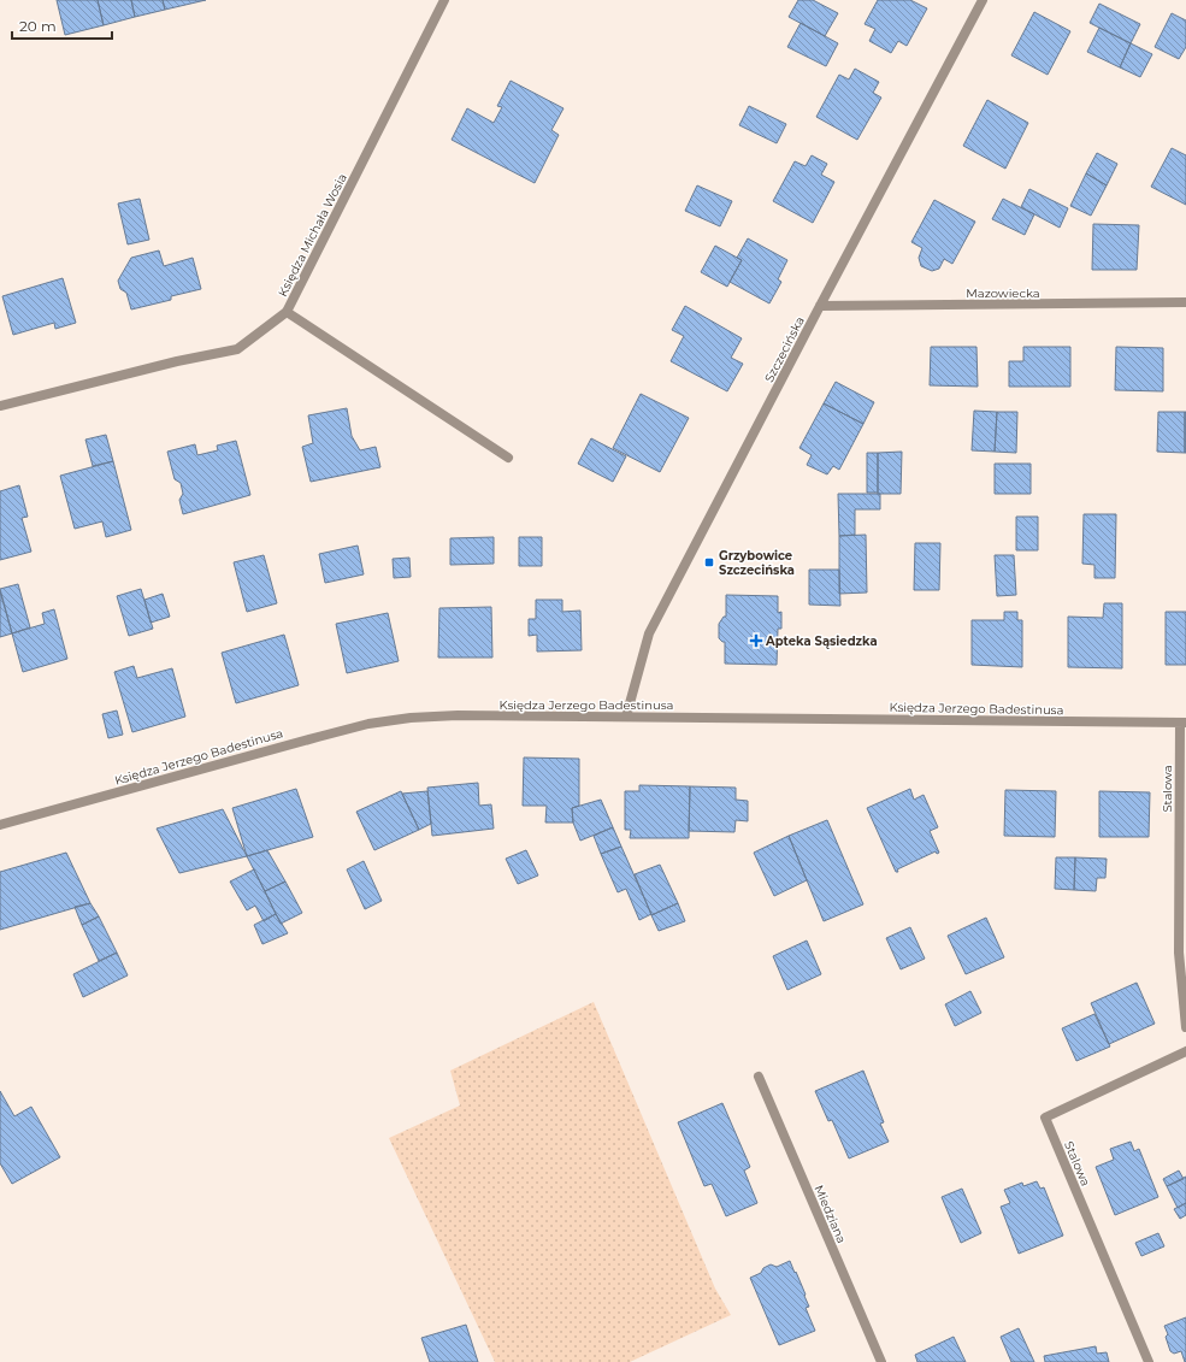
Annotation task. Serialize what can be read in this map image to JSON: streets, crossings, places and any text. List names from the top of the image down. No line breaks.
{"streets":{"street":["Księdza Michała Wosia","Mazowiecka","Szczecińska","Księdza Jerzego Badestinusa","Stalowa","Miedziana"]},"crossings":[["Mazowiecka","Szczecińska"],["Szczecińska","Księdza Jerzego Badestinusa"],["Księdza Jerzego Badestinusa","Stalowa"]],"places":{"transit":["Grzybowice Szczecińska"],"health":["Apteka Sąsiedzka"]},"scale_bar":"20 m"}
